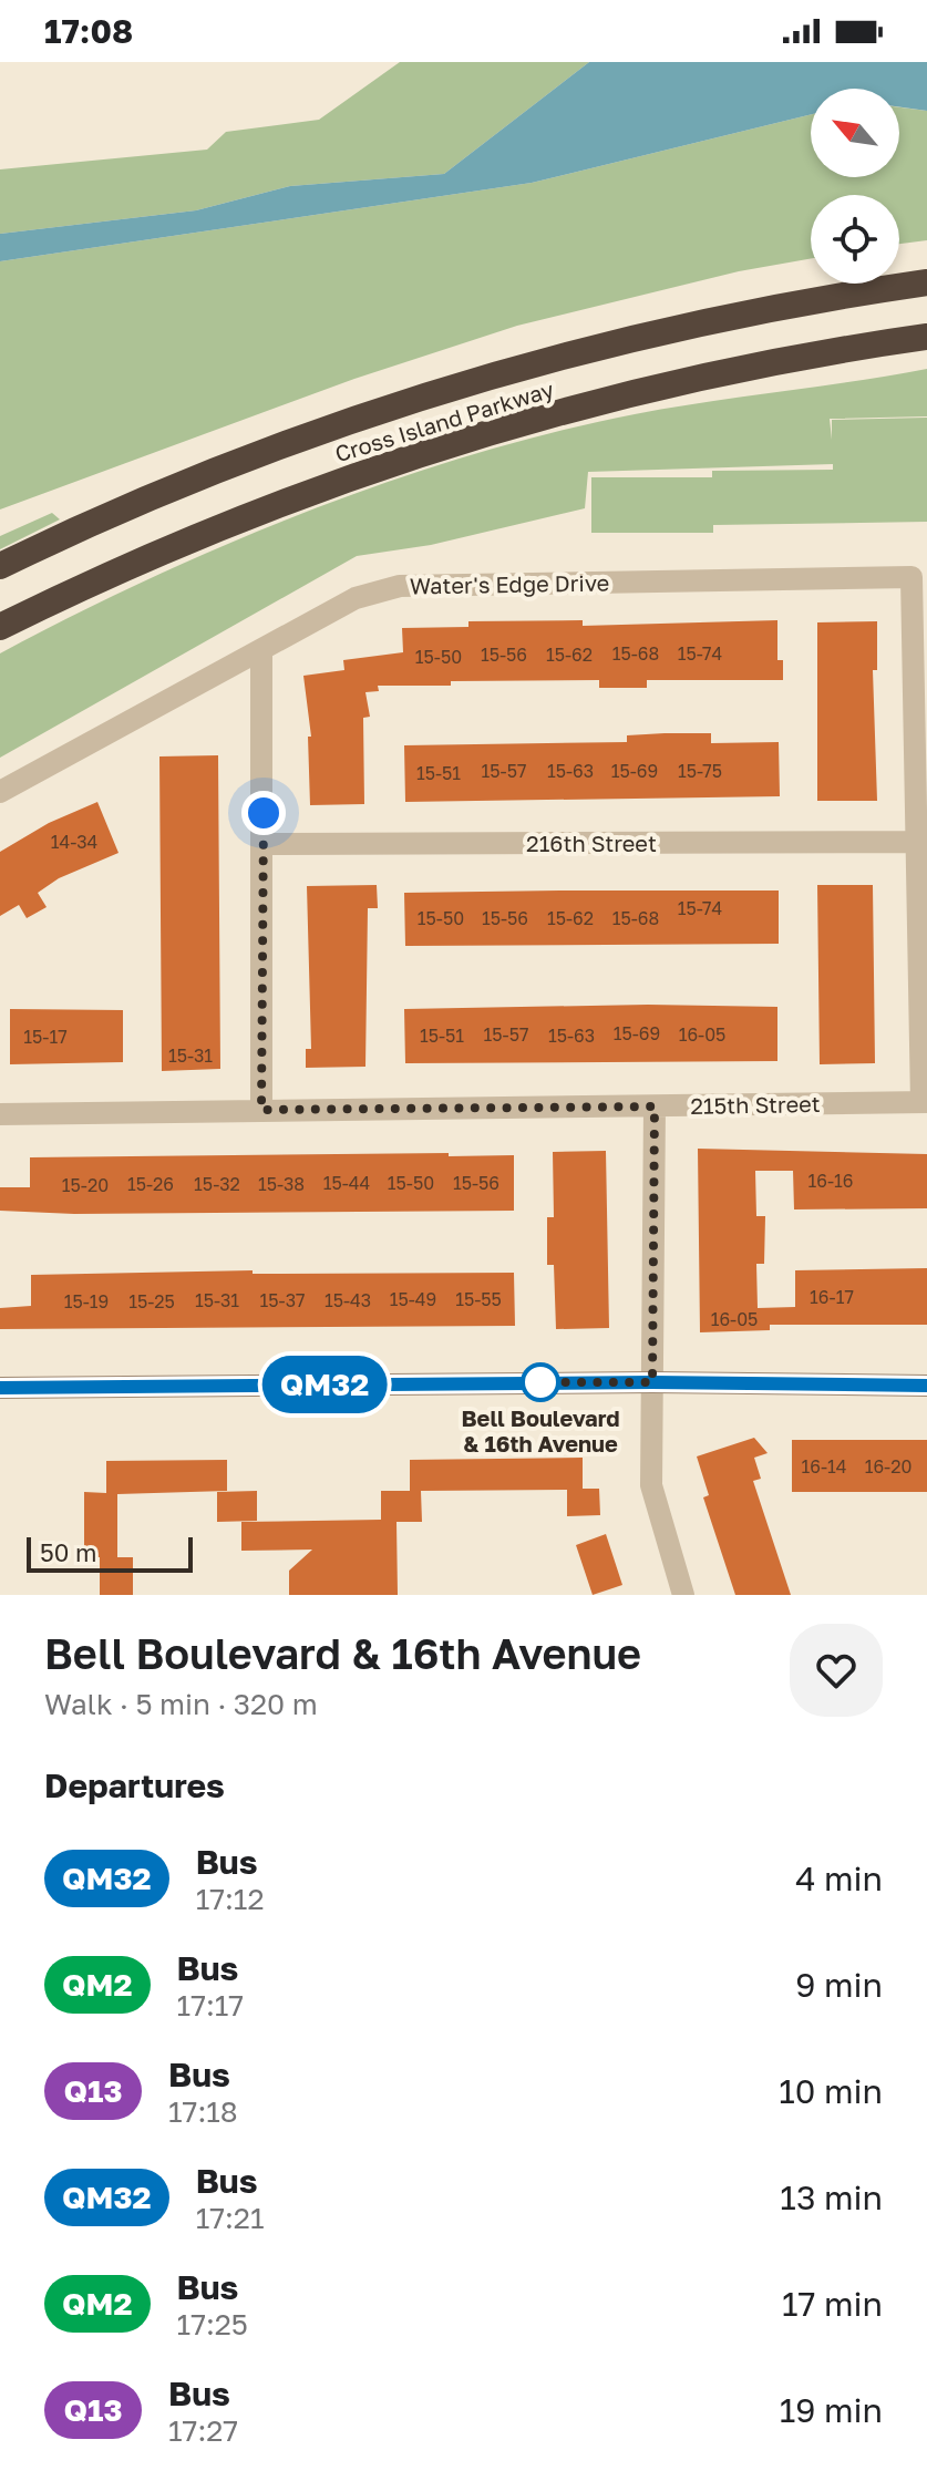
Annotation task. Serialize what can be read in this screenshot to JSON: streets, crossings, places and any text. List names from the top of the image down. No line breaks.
{"streets":{"highway":["Cross Island Parkway"],"street":["Water's Edge Drive","216th Street","215th Street"]},"crossings":[["Water's Edge Drive","216th Street"]],"places":["Bell Boulevard & 16th Avenue"],"lines":["bus line QM32"],"house_numbers":["15-68","15-74","15-56","15-62","15-50","15-57","15-63","15-69","15-75","15-51","14-34","15-74","15-50","15-56","15-62","15-68","15-69","15-57","16-05","15-51","15-63","15-17","15-31","16-16","15-44","15-50","15-56","15-26","15-32","15-38","15-20","16-17","15-49","15-55","15-31","15-37","15-43","15-19","15-25","16-05","16-14","16-20"],"scale_bar":"50 m","north":"top left","page":{"status":"17:08","on_map":"QM32","scale":"50 m","heading":[["Bell Boulevard & 16th Avenue","Walk · 5 min · 320 m"],"Departures"],"list":[{"mark":"QM32","name":"Bus","note":"17:12","value":"4 min"},{"mark":"QM2","name":"Bus","note":"17:17","value":"9 min"},{"mark":"Q13","name":"Bus","note":"17:18","value":"10 min"},{"mark":"QM32","name":"Bus","note":"17:21","value":"13 min"},{"mark":"QM2","name":"Bus","note":"17:25","value":"17 min"},{"mark":"Q13","name":"Bus","note":"17:27","value":"19 min"}]}}
